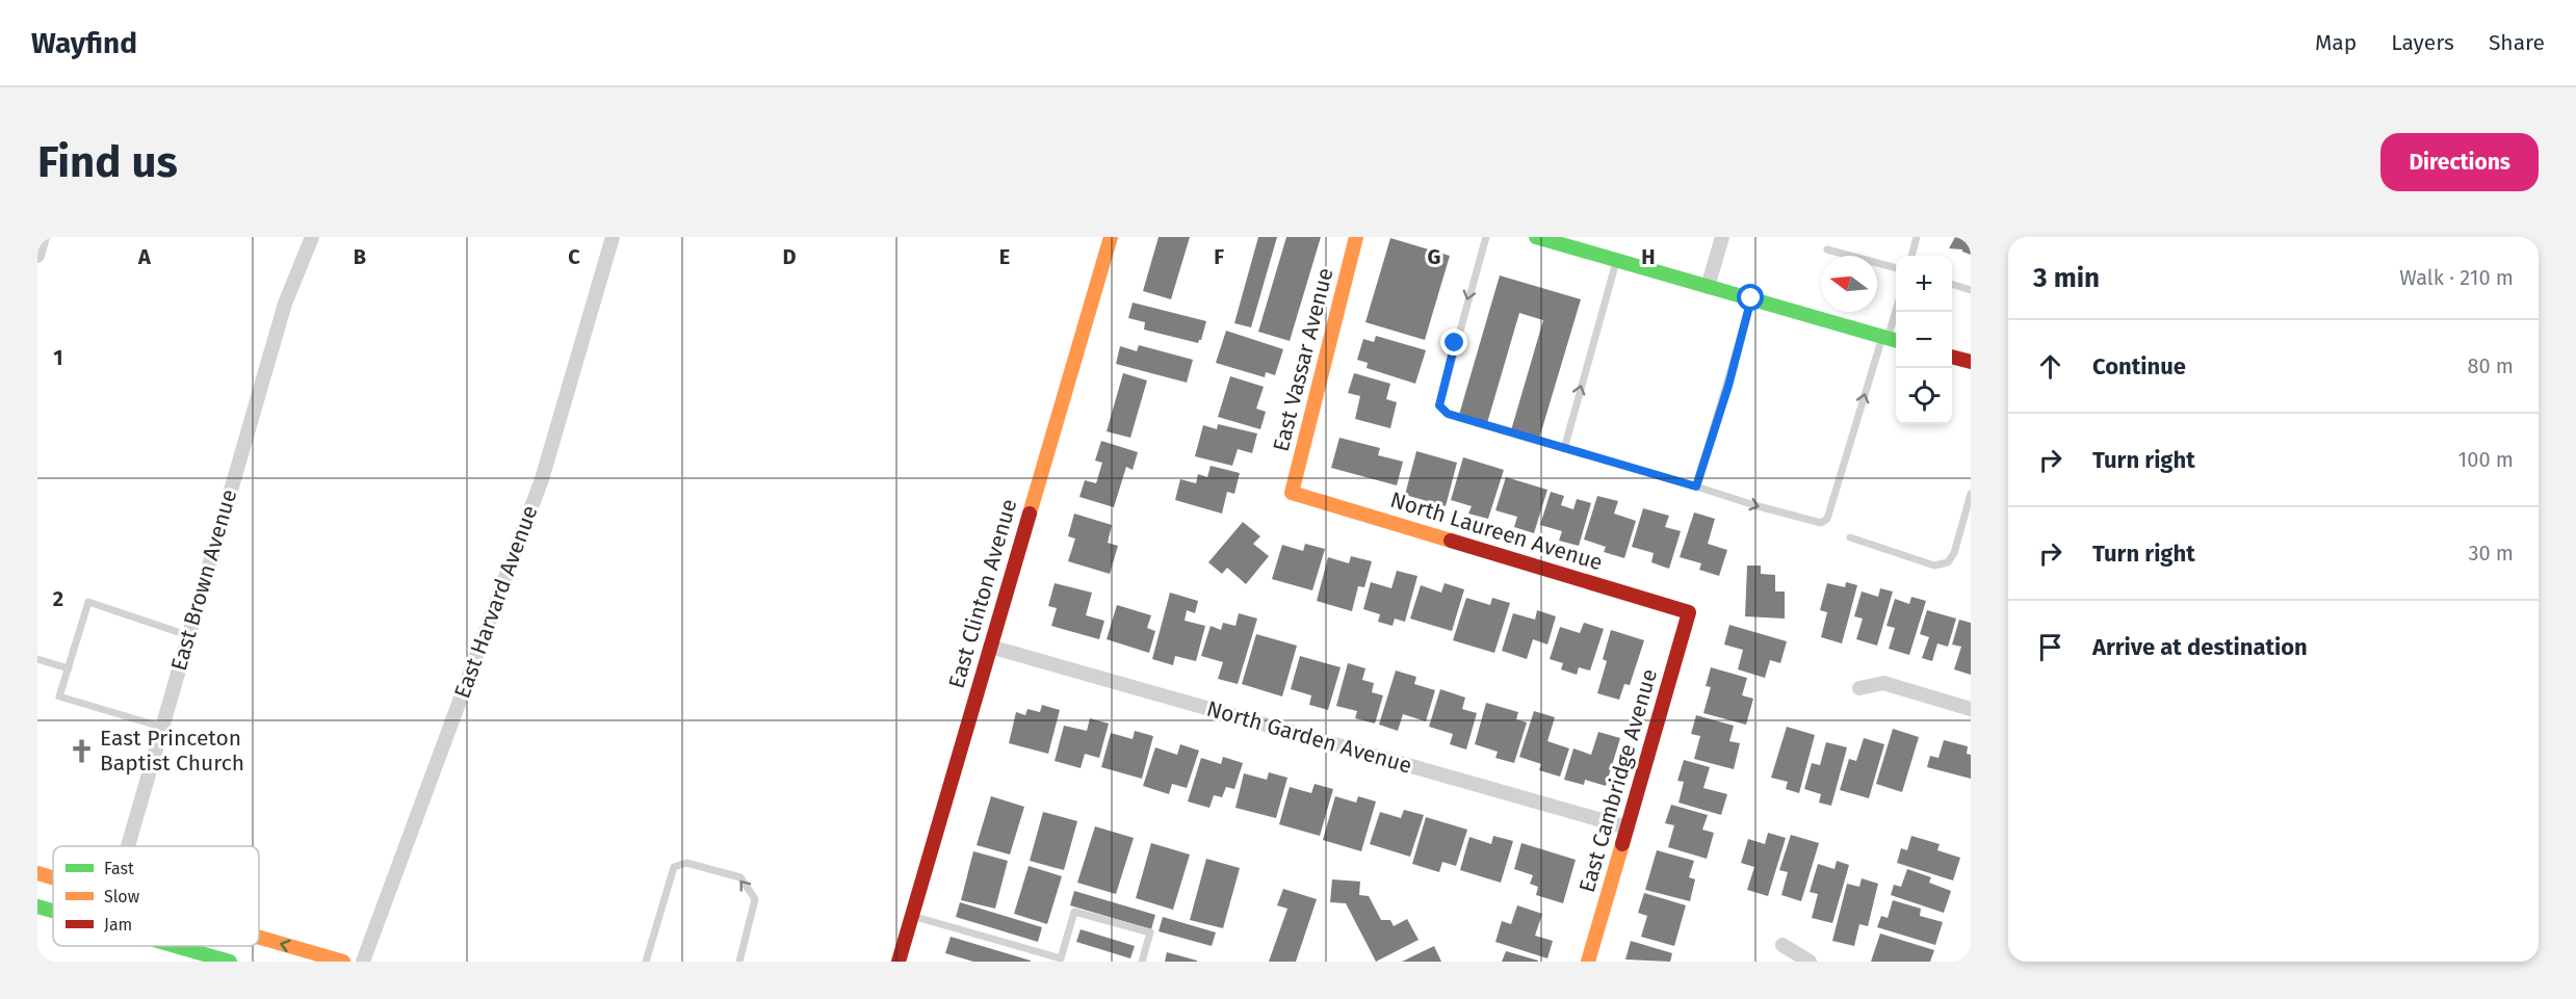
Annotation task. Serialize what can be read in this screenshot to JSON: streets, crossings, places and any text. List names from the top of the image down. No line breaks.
{"streets":{"street":["East Vassar Avenue","North Laureen Avenue","East Brown Avenue","East Clinton Avenue","East Harvard Avenue","North Garden Avenue","East Cambridge Avenue"]},"crossings":[["East Vassar Avenue","North Laureen Avenue"],["North Laureen Avenue","East Cambridge Avenue"],["East Clinton Avenue","North Garden Avenue"],["North Garden Avenue","East Cambridge Avenue"]],"places":{"church":["East Princeton Baptist Church"]},"legend":["Fast","Slow","Jam"],"north":"left","page":{"header":"Wayfind","nav":["Map","Layers","Share"],"buttons":"Directions","title":"Find us","heading":["3 min","Walk · 210 m"],"map_buttons":["+","−"],"list":[["Continue","80 m"],["Turn right","100 m"],["Turn right","30 m"],"Arrive at destination"]},"grid":{"columns":["A","B","C","D","E","F","G","H"],"rows":["1","2"]}}
